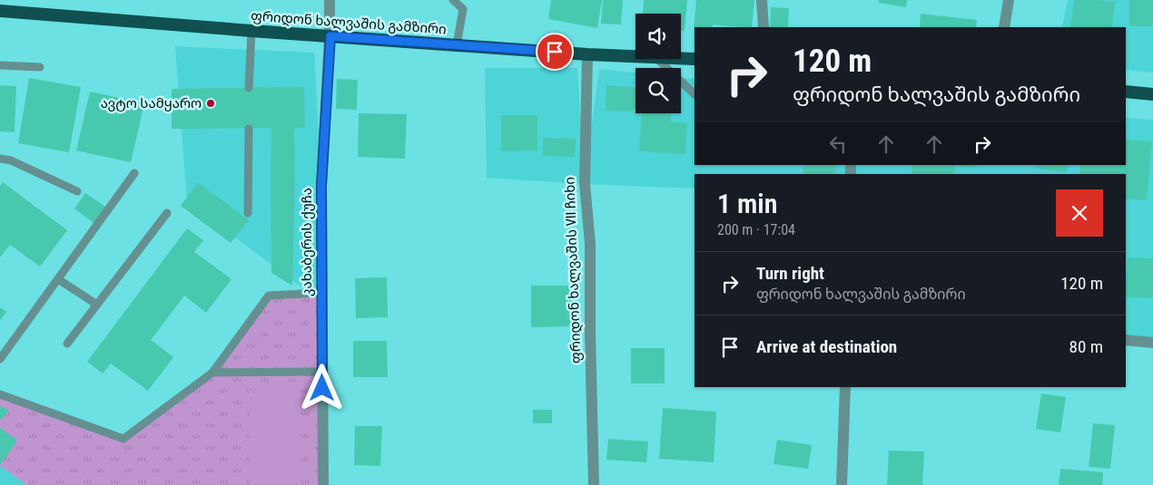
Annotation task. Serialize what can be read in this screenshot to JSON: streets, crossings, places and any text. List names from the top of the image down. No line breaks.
{"streets":{"highway":["ფრიდონ ხალვაშის გამზირი"],"street":["კახაბერის ქუჩა","ფრიდონ ხალვაშის VII ჩიხი"]},"crossings":[["ფრიდონ ხალვაშის გამზირი","კახაბერის ქუჩა"],["ფრიდონ ხალვაშის გამზირი","ფრიდონ ხალვაშის VII ჩიხი"]],"places":["ავტო სამყარო"],"page":{"turn":["120 m","ფრიდონ ხალვაშის გამზირი"],"heading":["1 min","200 m · 17:04"],"list":[{"name":"Turn right","note":"ფრიდონ ხალვაშის გამზირი","value":"120 m"},{"name":"Arrive at destination","value":"80 m"}]}}
